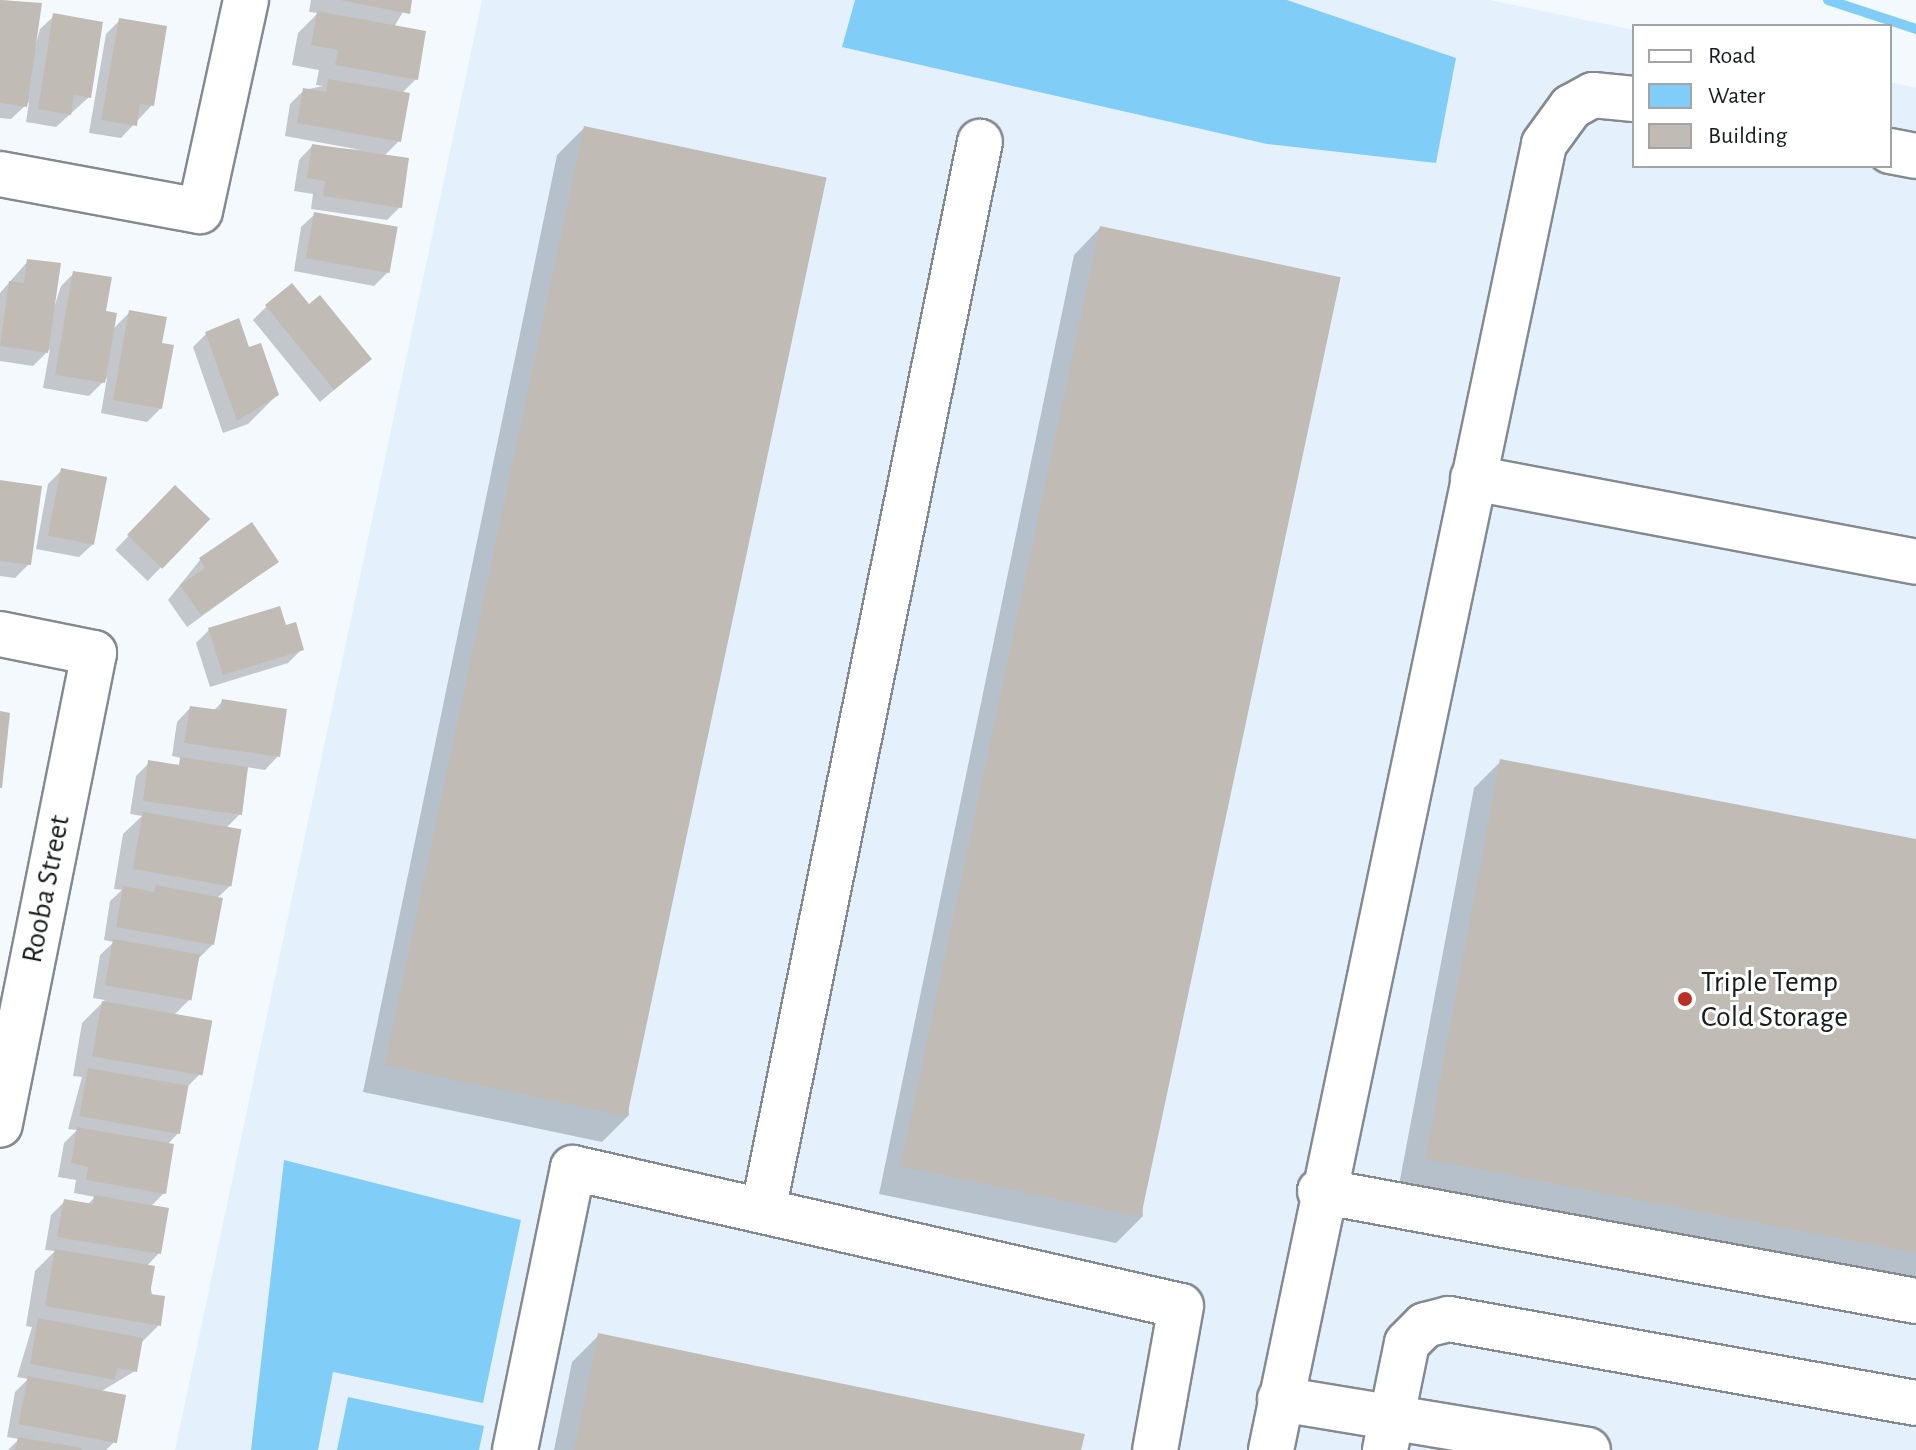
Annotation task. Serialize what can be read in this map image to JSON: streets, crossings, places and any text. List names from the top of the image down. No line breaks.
{"streets":{"street":["Rooba Street"]},"places":["Triple Temp Cold Storage"],"legend":["Road","Water","Building"]}
